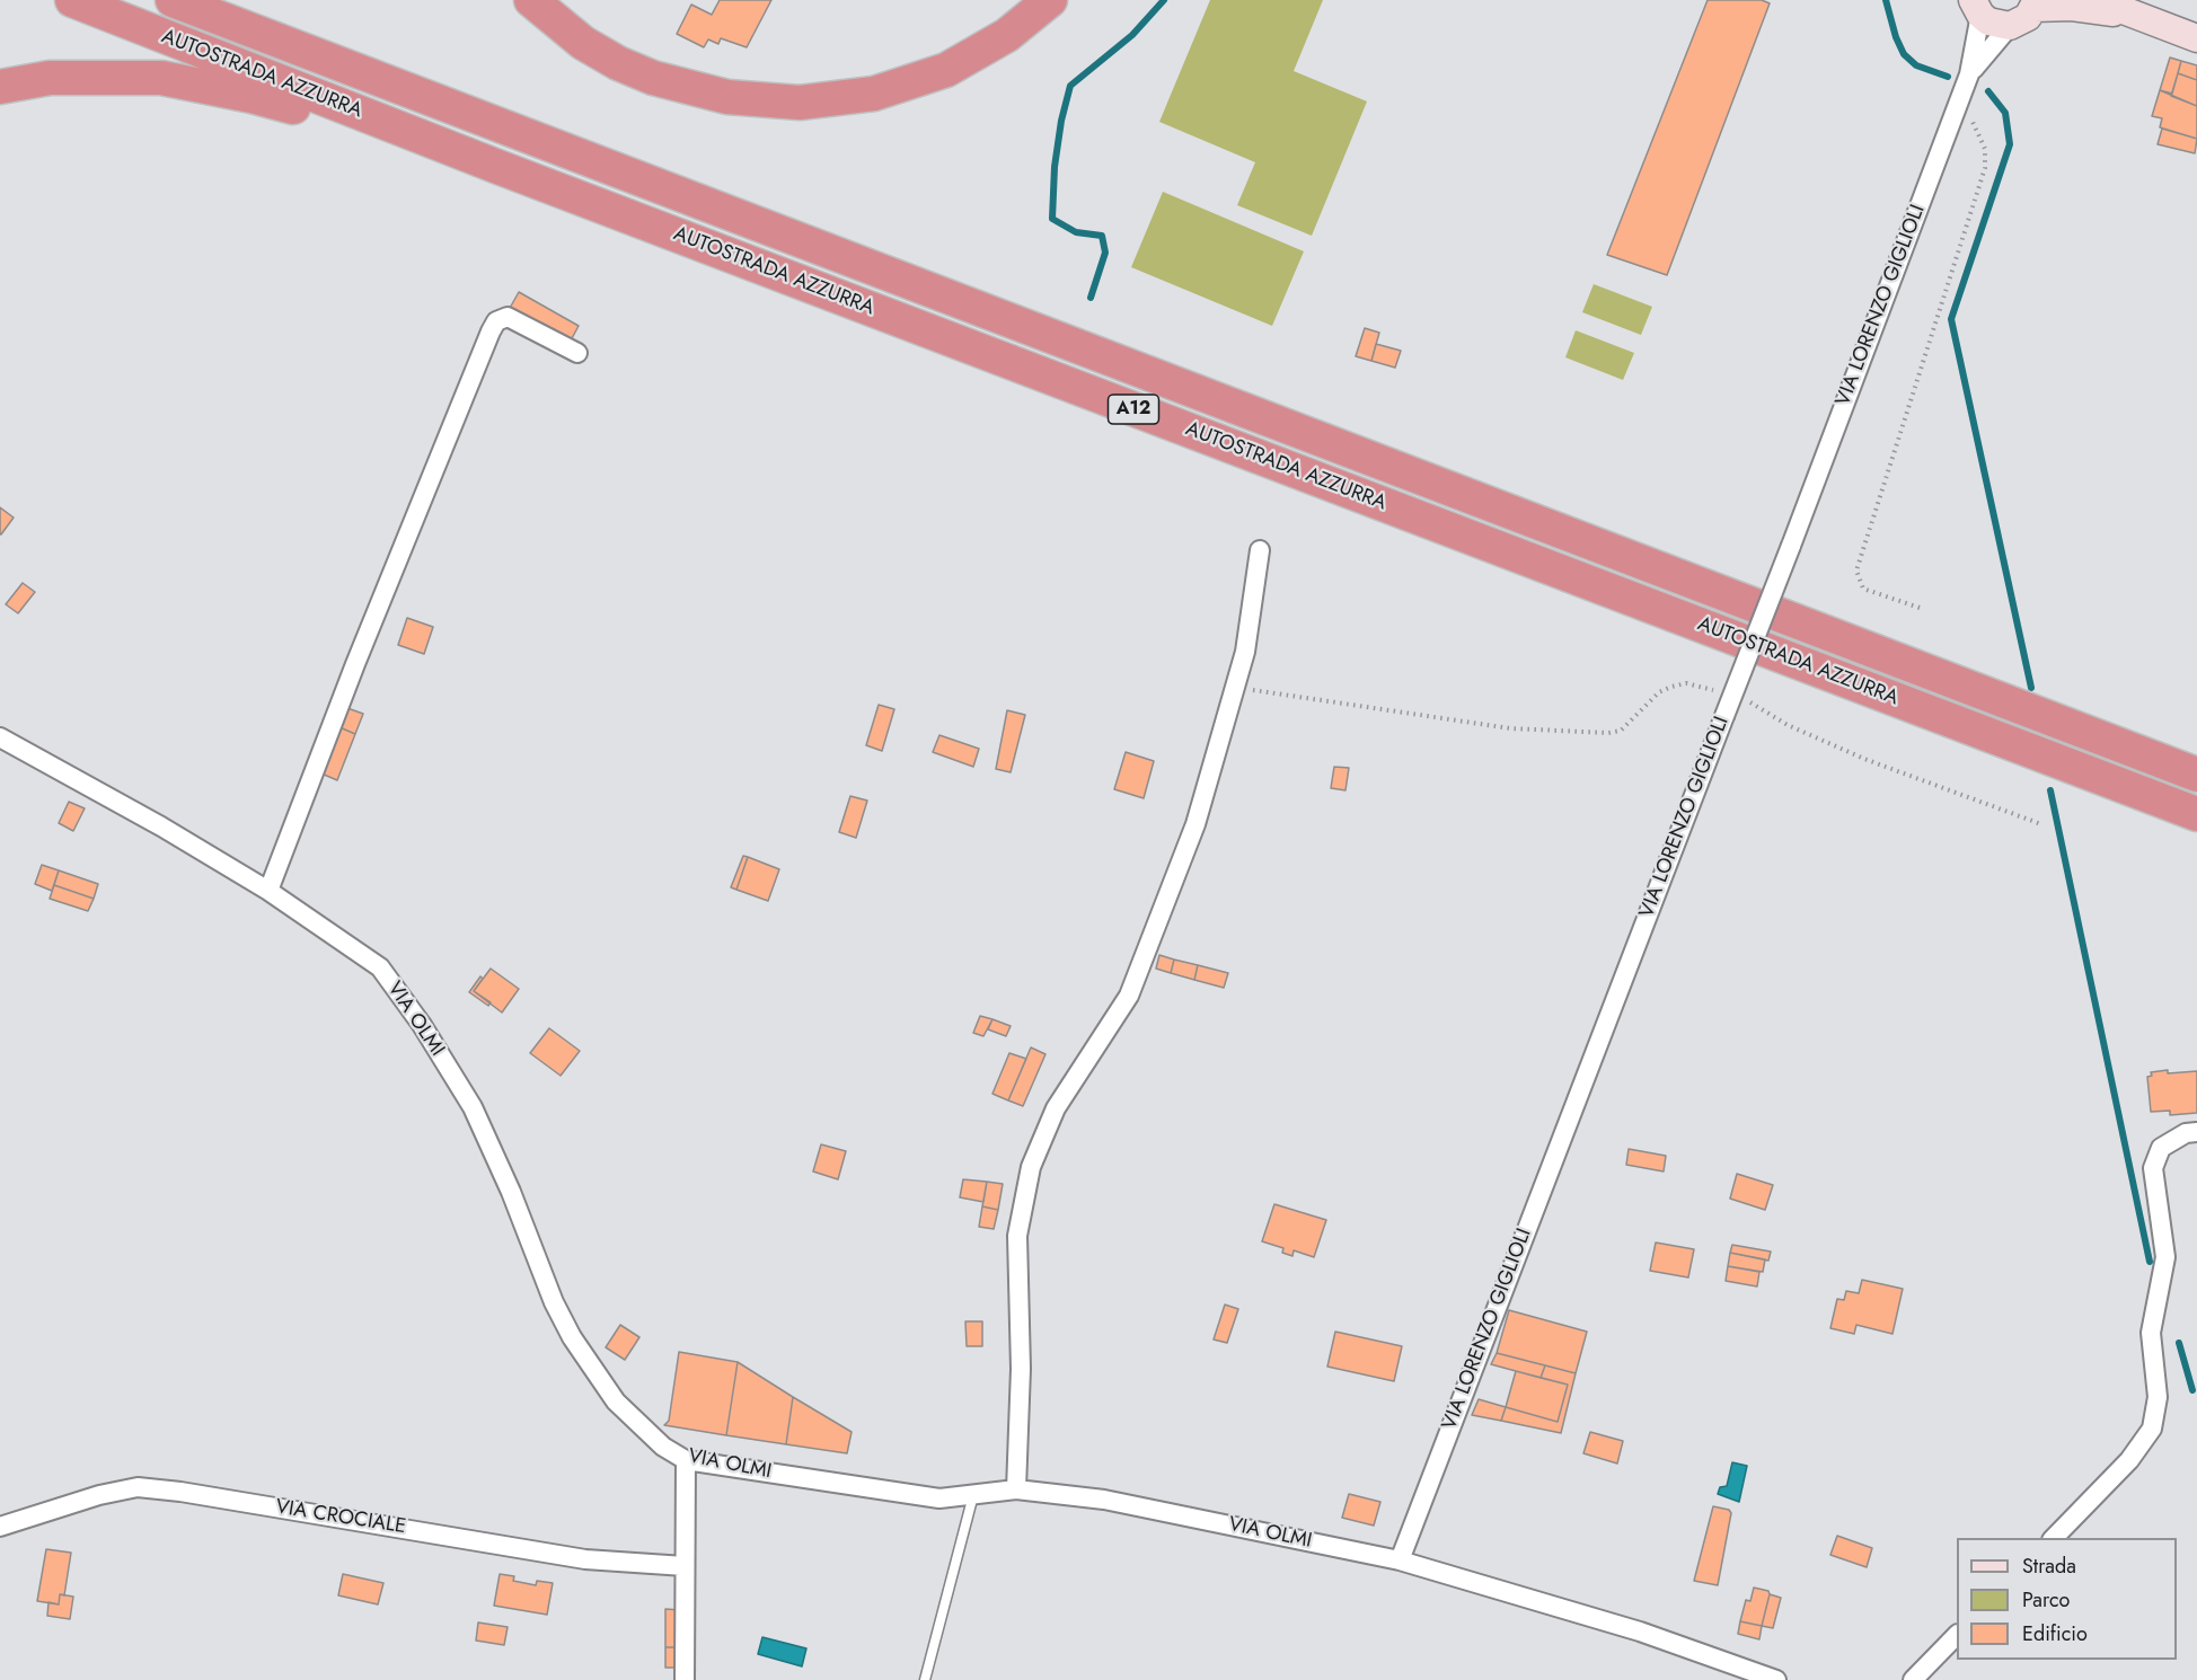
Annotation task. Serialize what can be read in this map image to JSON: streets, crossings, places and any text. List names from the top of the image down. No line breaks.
{"streets":{"highway":["AUTOSTRADA AZZURRA","A12"],"street":["VIA LORENZO GIGLIOLI","VIA OLMI","VIA CROCIALE"]},"crossings":[["VIA LORENZO GIGLIOLI","VIA OLMI"]],"legend":["Strada","Parco","Edificio"]}
